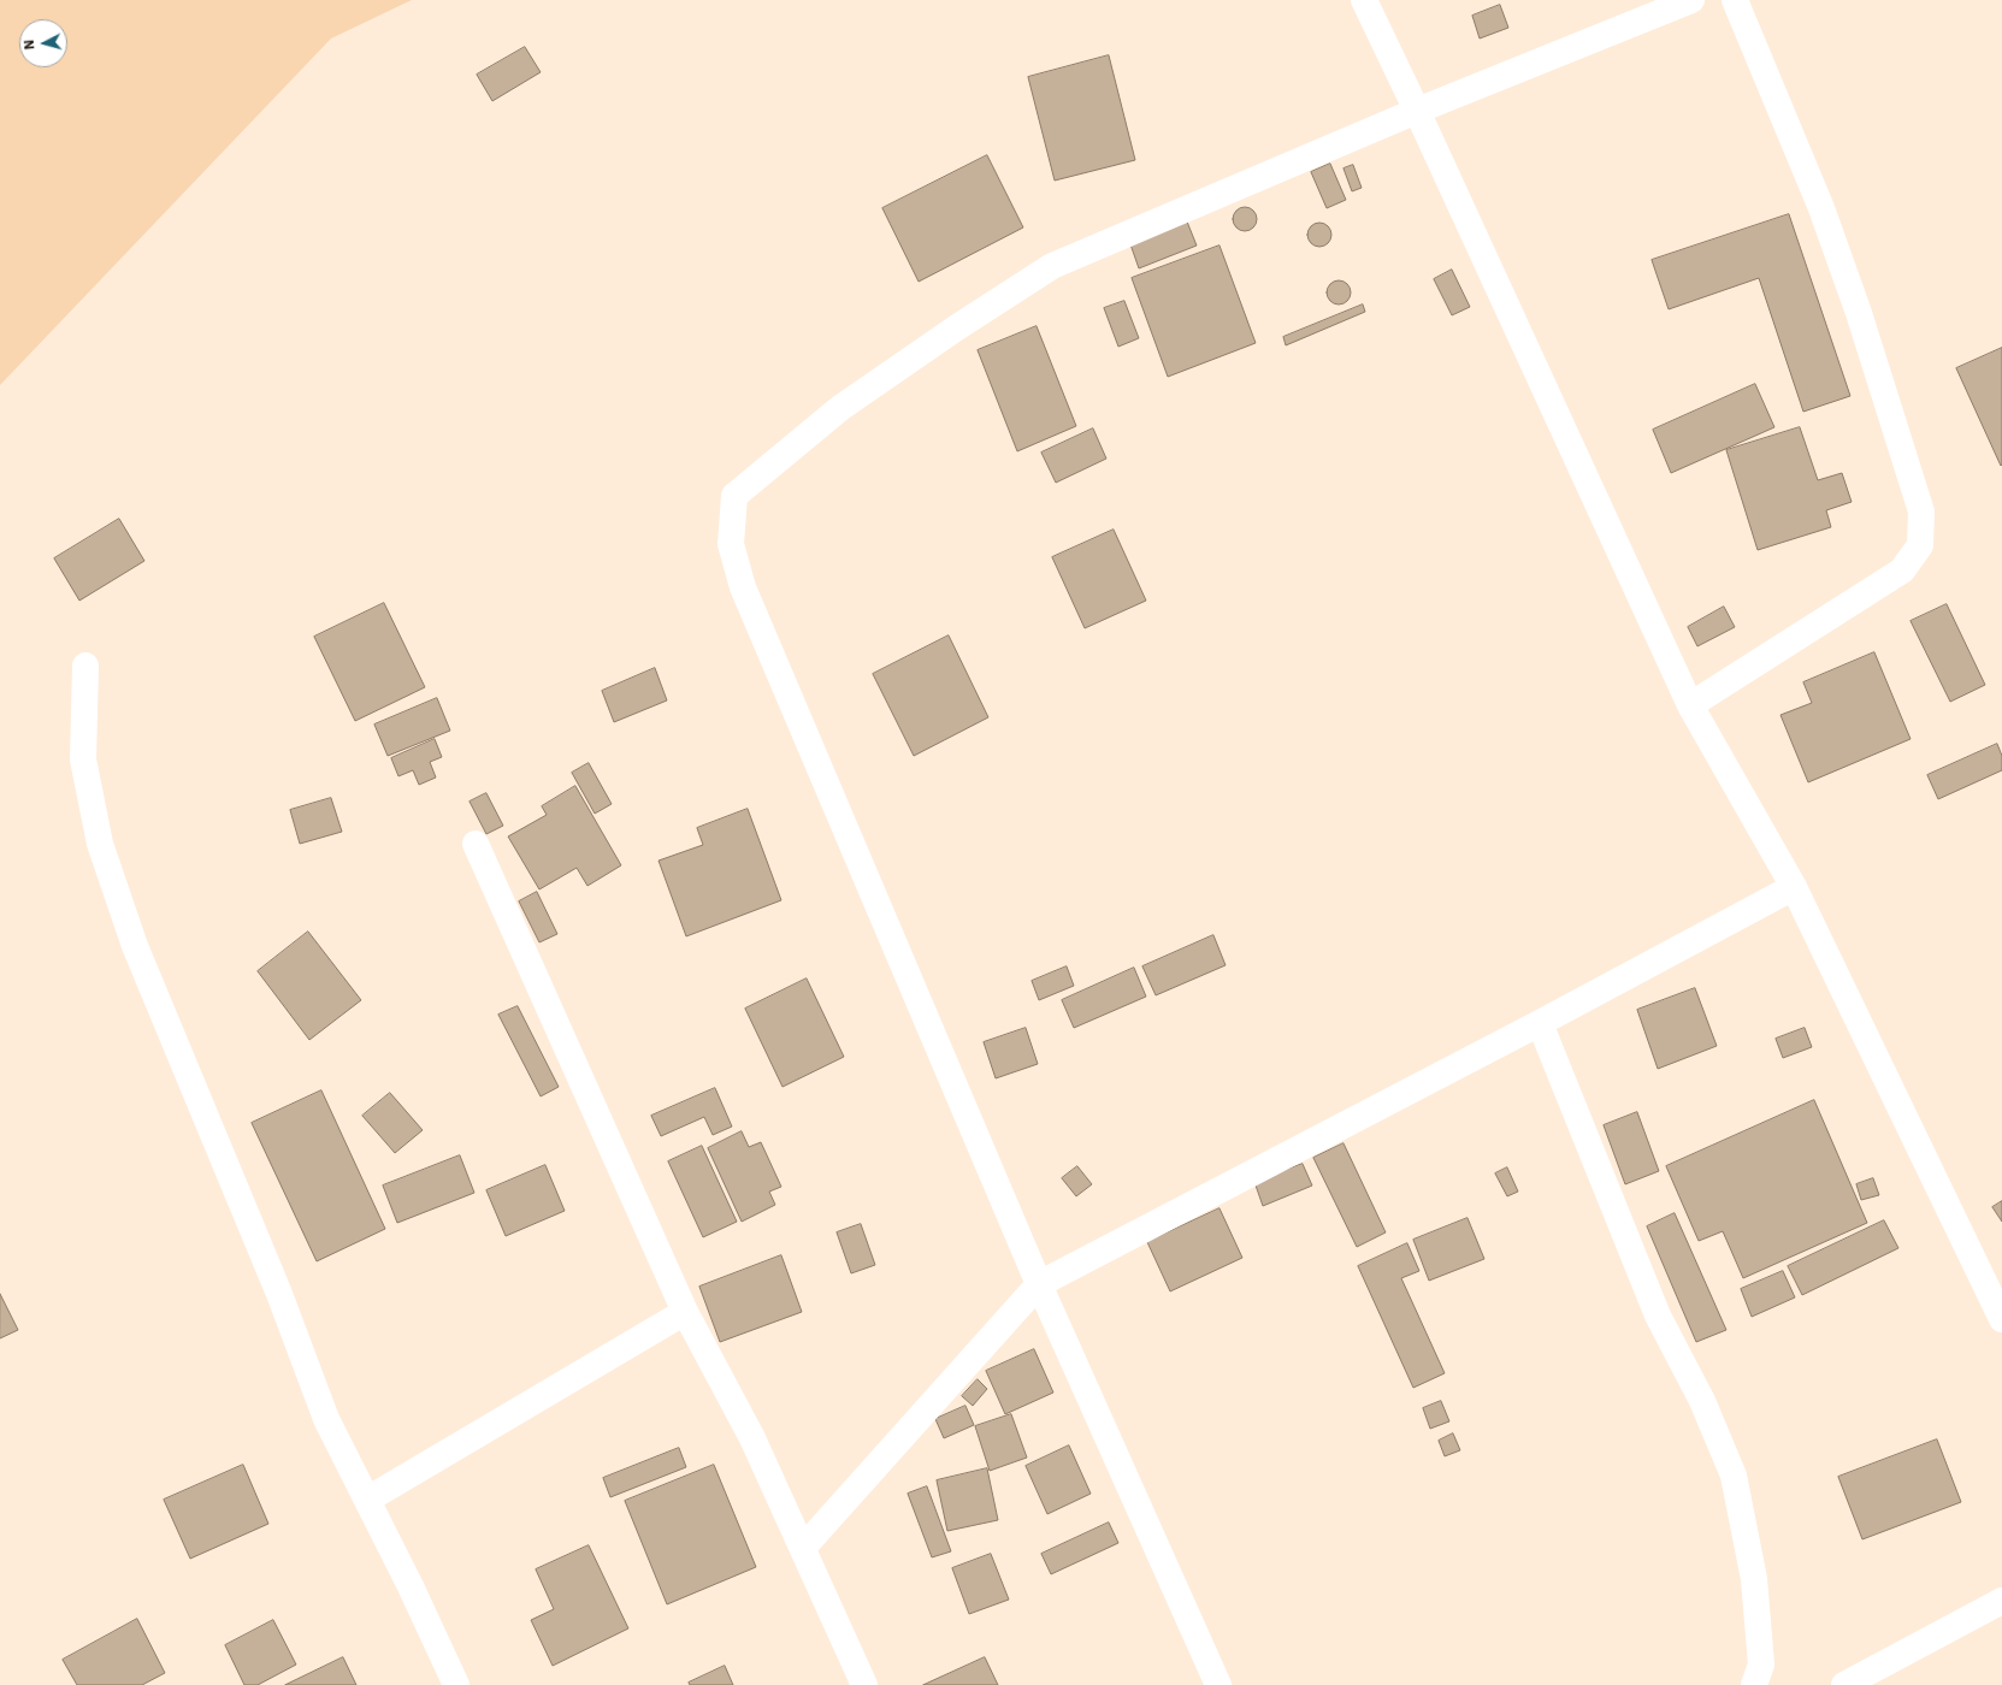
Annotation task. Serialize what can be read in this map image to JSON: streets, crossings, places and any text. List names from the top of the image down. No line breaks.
{"north":"left"}
